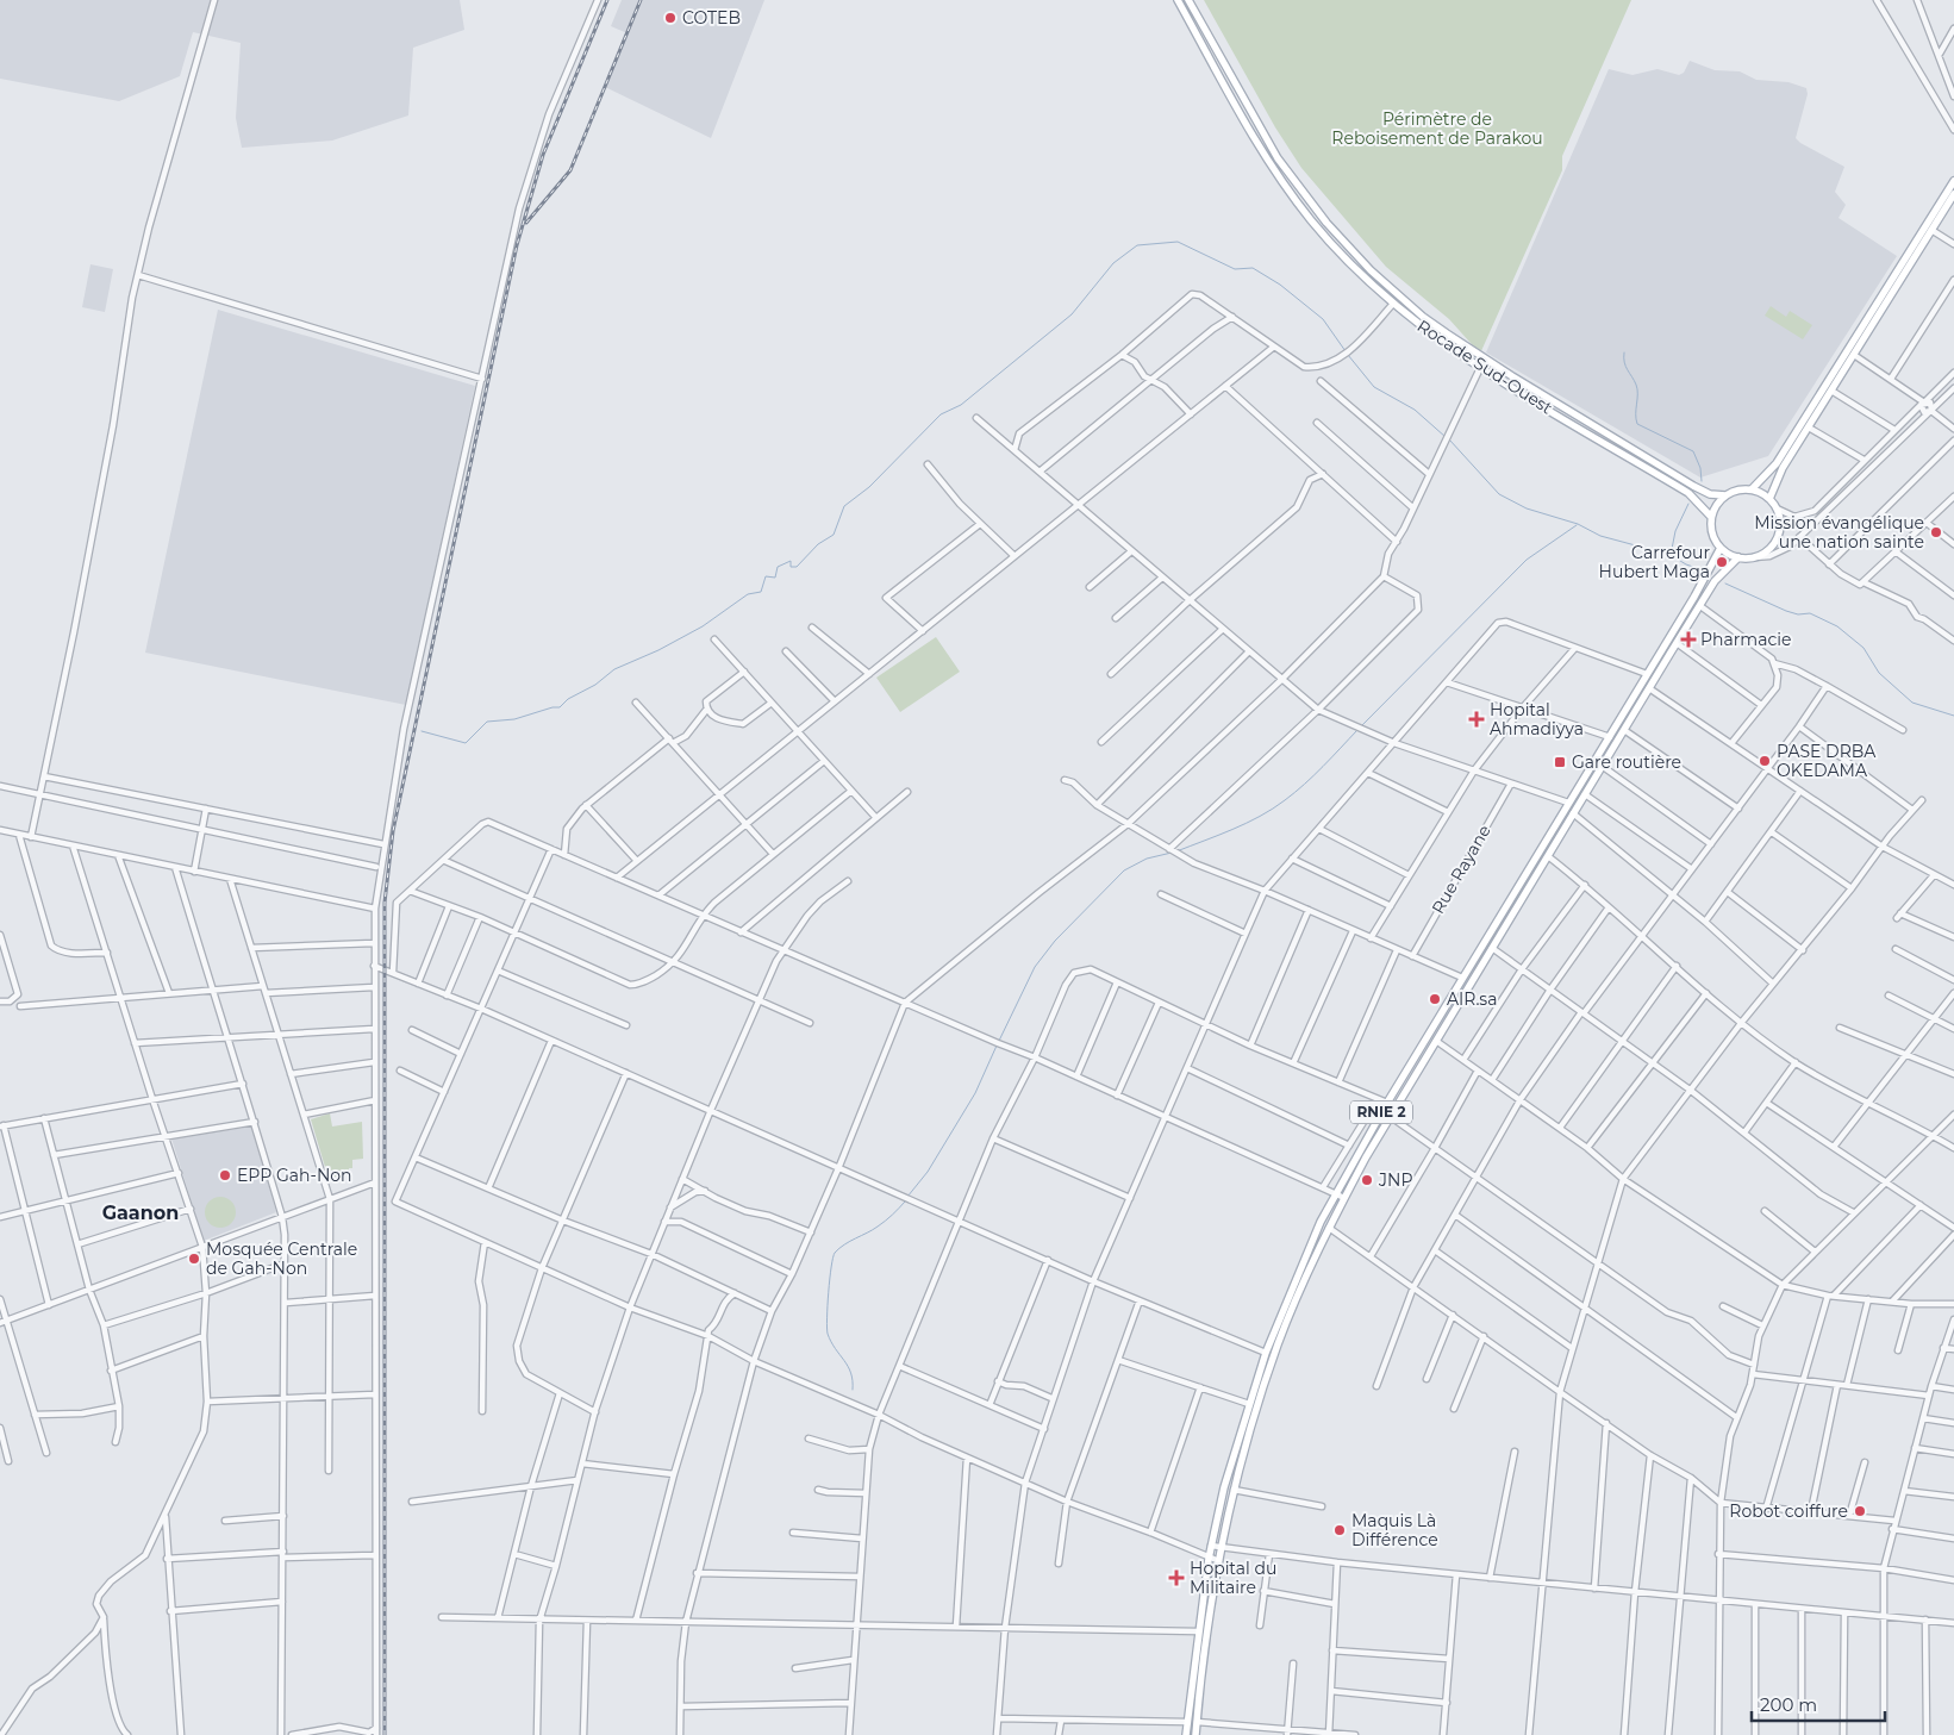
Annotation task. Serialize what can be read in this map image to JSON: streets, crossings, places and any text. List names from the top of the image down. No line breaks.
{"streets":{"main road":["Rocade Sud-Ouest","RNIE 2"],"street":["Rue Rayane"]},"crossings":[["Rocade Sud-Ouest","RNIE 2"]],"districts":["Gaanon"],"parks":["Périmètre de Reboisement de Parakou"],"places":{"other":["COTEB","Mission évangélique une nation sainte","Carrefour Hubert Maga","PASE DRBA OKEDAMA","AIR.sa","EPP Gah-Non","JNP","Mosquée Centrale de Gah-Non","Robot coiffure","Maquis Là Différence"],"health":["Pharmacie","Hopital Ahmadiyya","Hopital du Militaire"],"transit":["Gare routière"]},"scale_bar":"200 m"}
